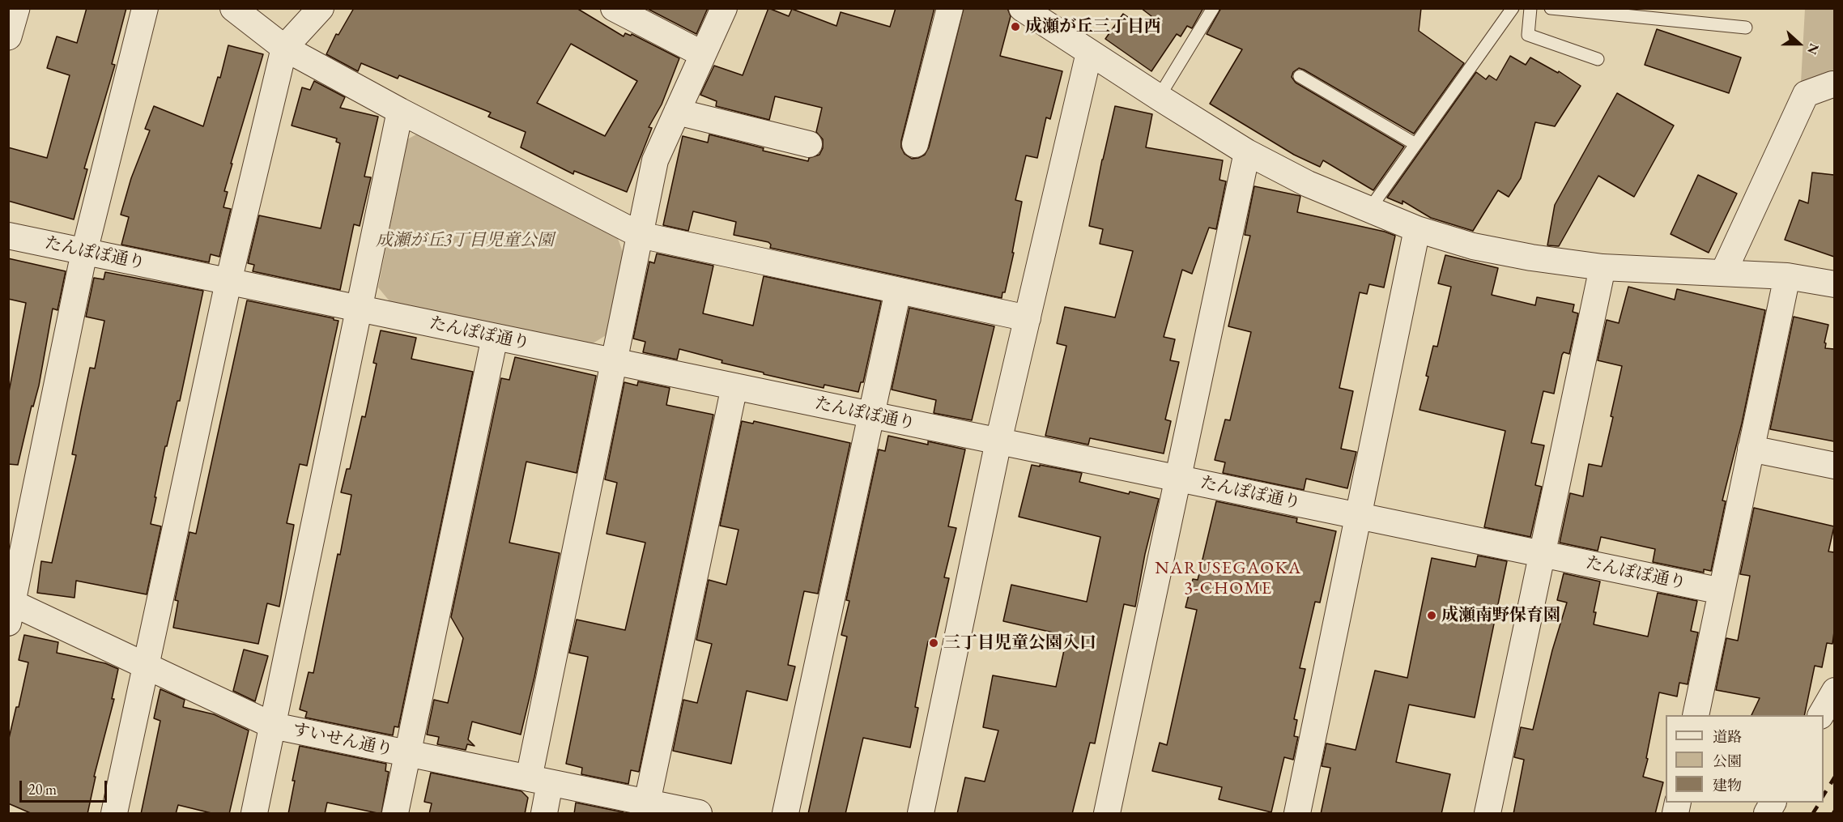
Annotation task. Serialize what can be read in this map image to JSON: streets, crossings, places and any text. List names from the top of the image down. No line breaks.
{"streets":{"street":["たんぽぽ通り","すいせん通り"]},"districts":["NARUSEGAOKA 3-CHOME"],"parks":["成瀬が丘3丁目児童公園"],"places":["成瀬が丘三丁目西","成瀬南野保育園","三丁目児童公園入口"],"legend":["道路","公園","建物"],"scale_bar":"20 m","north":"right"}
